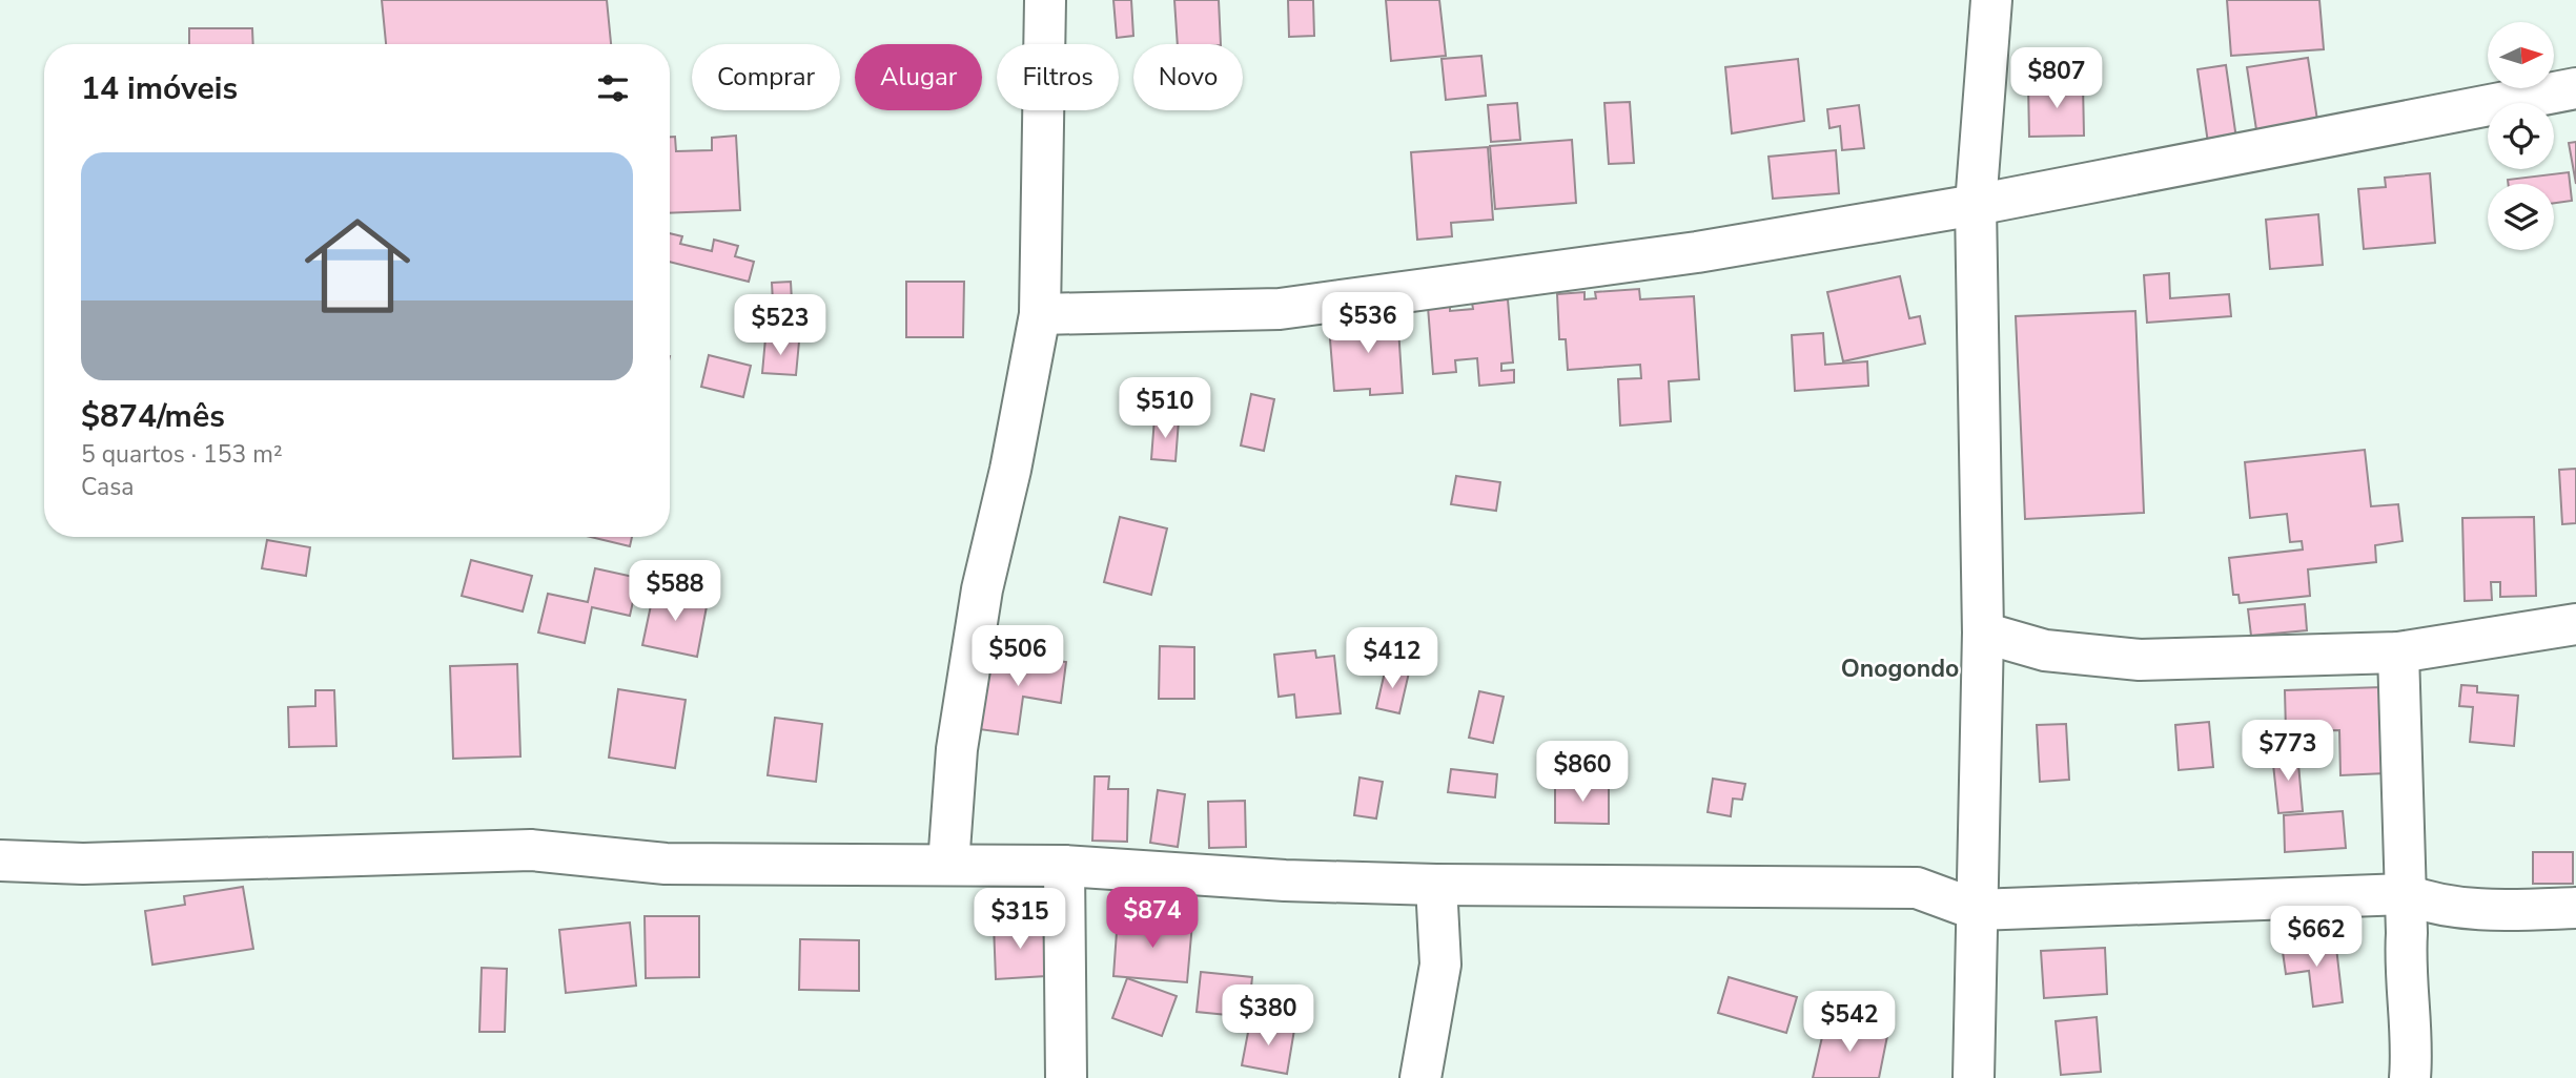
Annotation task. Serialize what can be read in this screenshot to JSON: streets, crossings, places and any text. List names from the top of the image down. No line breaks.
{"districts":["Onogondo"],"north":"right","page":{"chip":["Comprar","Alugar","Filtros","Novo"],"heading":"14 imóveis","price":["$807","$536","$523","$510","$588","$506","$412","$773","$860","$874","$315","$662","$380","$542"],"list":[{"name":"$874/mês","note":"5 quartos · 153 m² · Casa"}]}}
